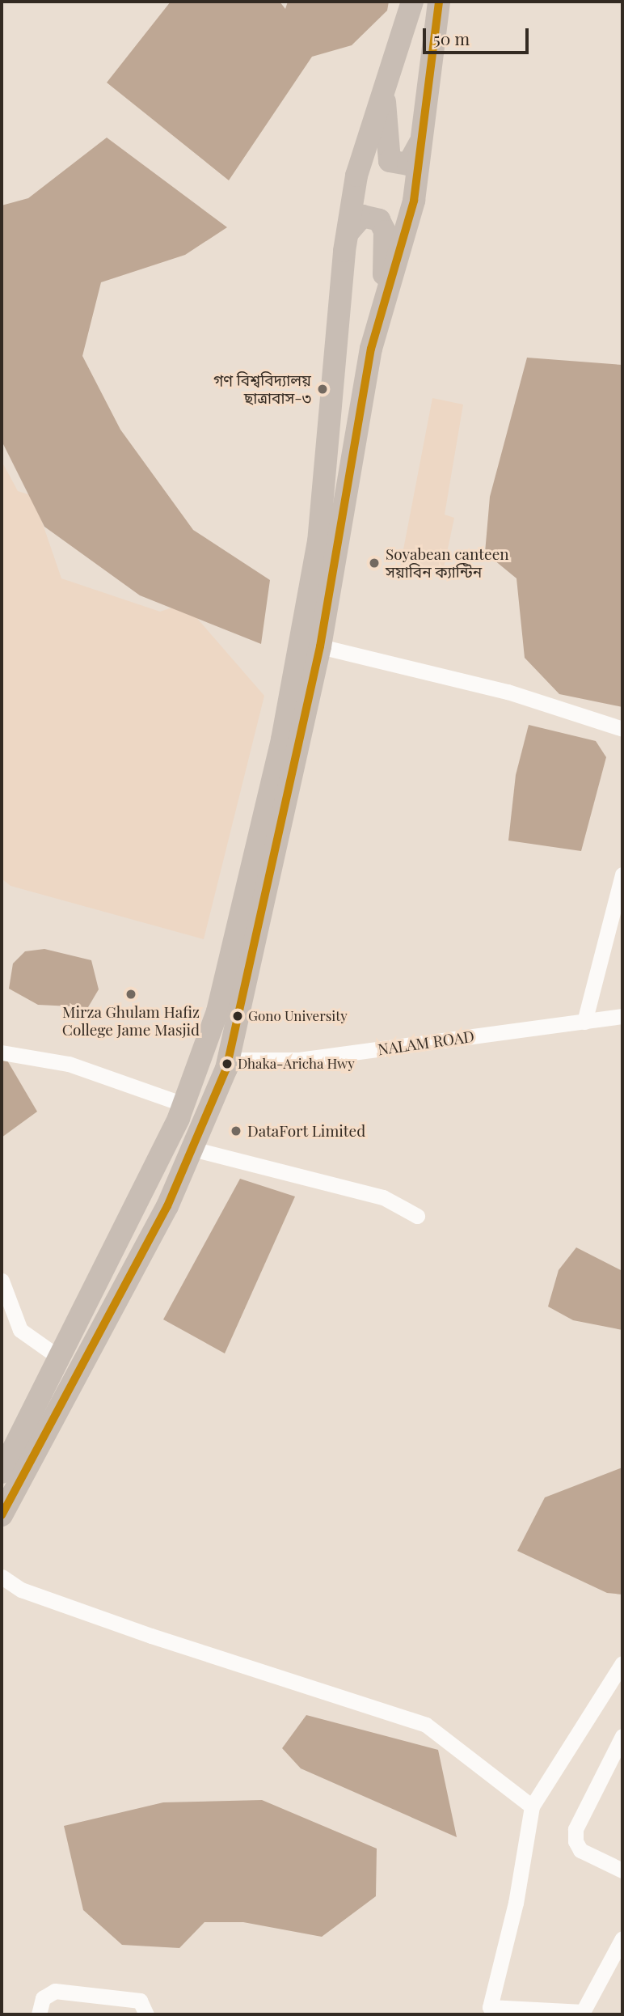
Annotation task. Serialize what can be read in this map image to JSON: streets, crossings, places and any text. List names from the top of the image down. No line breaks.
{"streets":{"street":["NALAM ROAD"]},"places":["গণ বিশ্ববিদ্যালয় ছাত্রাবাস-৩","Soyabean canteen সয়াবিন ক্যান্টিন","Mirza Ghulam Hafiz College Jame Masjid","Gono University","Dhaka-Aricha Hwy","DataFort Limited"],"scale_bar":"50 m"}
